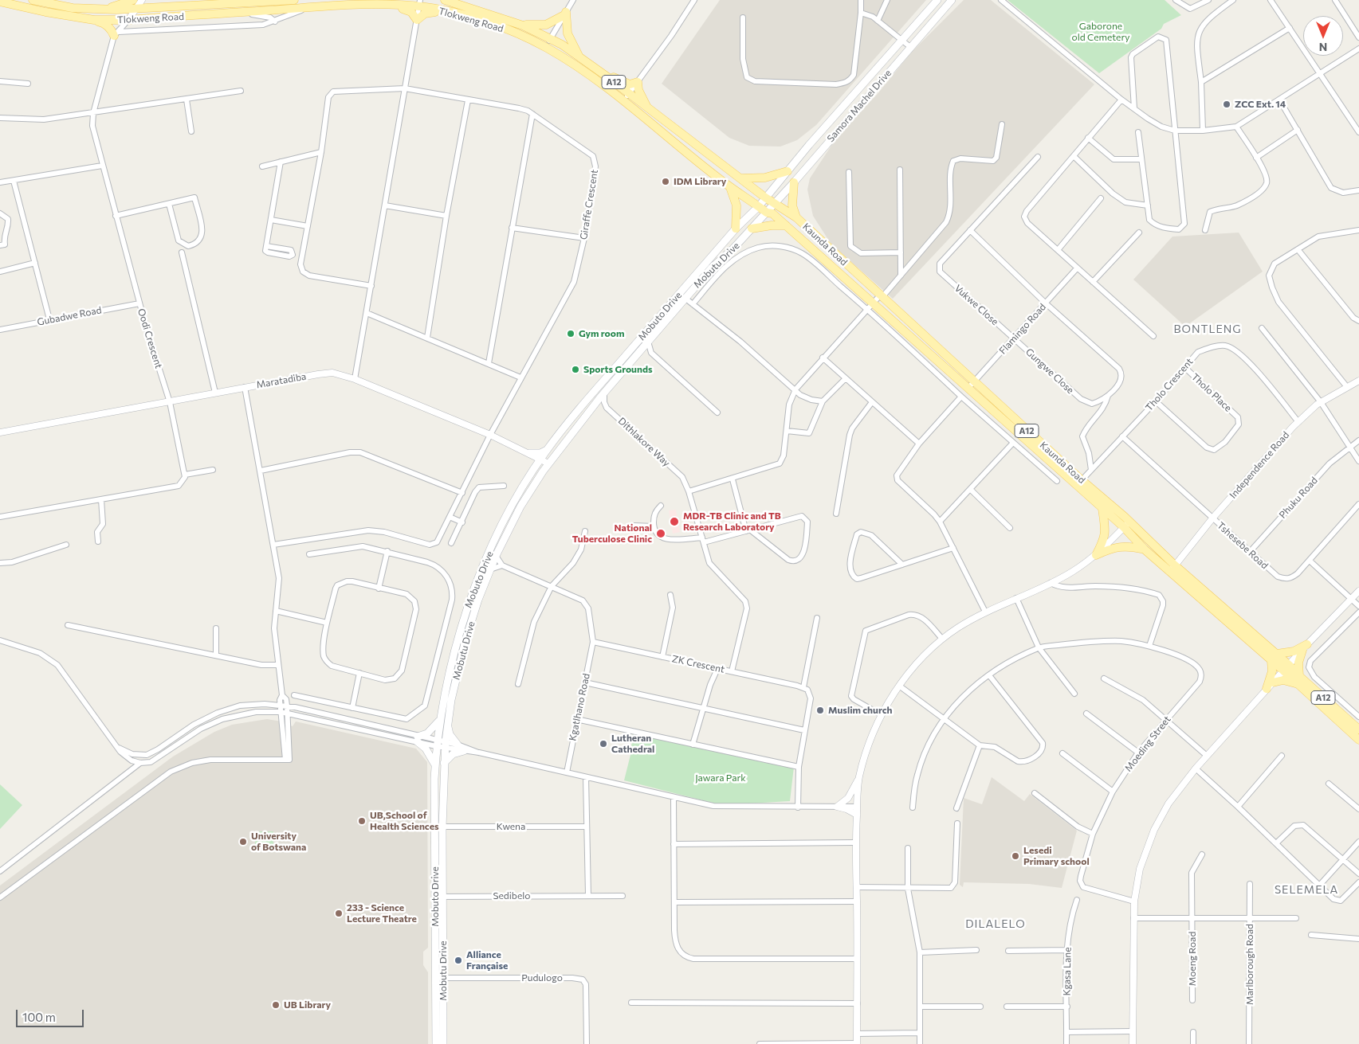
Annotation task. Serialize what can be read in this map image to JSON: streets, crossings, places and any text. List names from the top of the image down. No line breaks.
{"streets":{"main road":["Tlokweng Road","A12","Samora Machel Drive","Kaunda Road","Mobutu Drive","Mobuto Drive"],"street":["Giraffe Crescent","Vukwe Close","Gubadwe Road","Flamingo Road","Oodi Crescent","Gungwe Close","Maratadiba","Tholo Crescent","Tholo Place","Dithlakore Way","Independence Road","Phuku Road","Tshesebe Road","ZK Crescent","Kgatlhano Road","Moeding Street","Kwena","Sedibelo","Moeng Road","Marlborough Road","Kgasa Lane","Pudulogo"]},"crossings":[["Tlokweng Road","Samora Machel Drive"],["Tlokweng Road","Kaunda Road"],["Tlokweng Road","Mobutu Drive"],["Tlokweng Road","Mobuto Drive"],["Tlokweng Road","Oodi Crescent"],["A12","Kaunda Road"],["A12","Flamingo Road"],["Samora Machel Drive","Kaunda Road"],["Samora Machel Drive","Mobutu Drive"],["Giraffe Crescent","Maratadiba"],["Kaunda Road","Mobutu Drive"],["Kaunda Road","Flamingo Road"],["Kaunda Road","Tholo Crescent"],["Kaunda Road","Independence Road"],["Mobutu Drive","Mobuto Drive"],["Mobutu Drive","Maratadiba"],["Mobutu Drive","Kwena"],["Mobutu Drive","Sedibelo"],["Mobutu Drive","Pudulogo"],["Vukwe Close","Flamingo Road"],["Vukwe Close","Gungwe Close"],["Gubadwe Road","Oodi Crescent"],["Mobuto Drive","Maratadiba"],["Mobuto Drive","Kwena"],["Mobuto Drive","Sedibelo"],["Flamingo Road","Gungwe Close"],["Oodi Crescent","Maratadiba"],["Tholo Crescent","Tholo Place"],["Tholo Crescent","Independence Road"],["Tholo Crescent","Tshesebe Road"],["Dithlakore Way","ZK Crescent"],["Independence Road","Tshesebe Road"],["Phuku Road","Tshesebe Road"],["ZK Crescent","Kgatlhano Road"]],"districts":["BONTLENG","SELEMELA","DILALELO"],"parks":["Gaborone old Cemetery","Jawara Park"],"places":["ZCC Ext. 14","IDM Library","Gym room","Sports Grounds","MDR-TB Clinic and TB Research Laboratory","National Tuberculose Clinic","Muslim church","Lutheran Cathedral","UB,School of Health Sciences","University of Botswana","Lesedi Primary school","233 - Science Lecture Theatre","Alliance Française","UB Library"],"scale_bar":"100 m","north":"bottom"}
